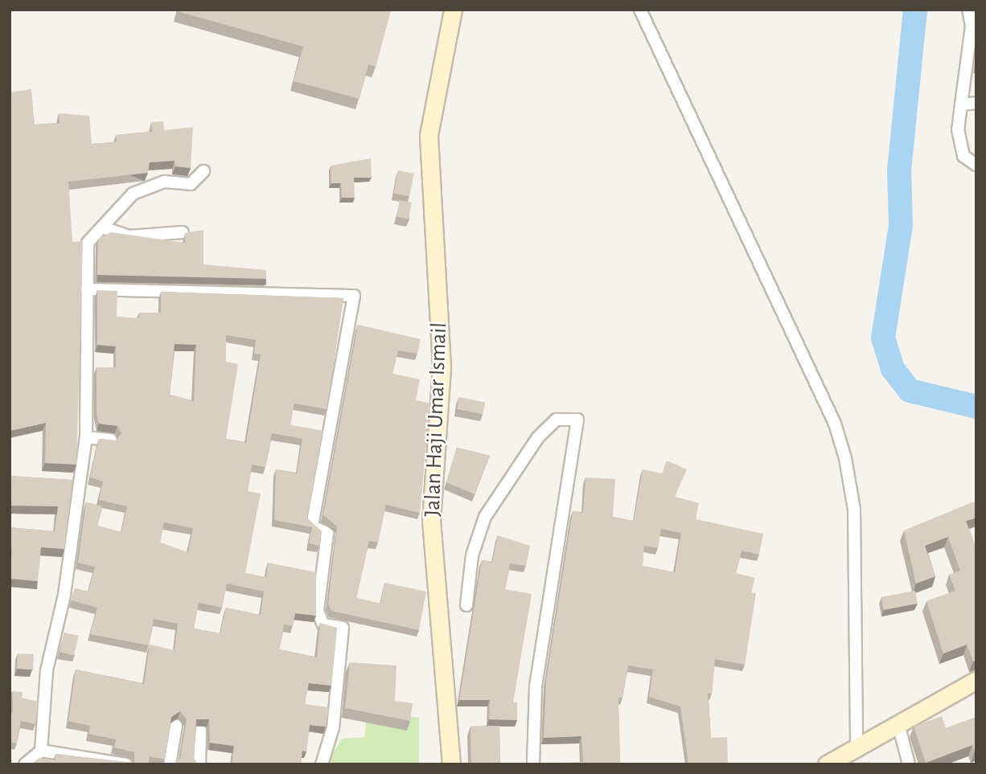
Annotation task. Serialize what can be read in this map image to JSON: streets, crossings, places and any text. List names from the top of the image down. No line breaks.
{"streets":{"main road":["Jalan Haji Umar Ismail"]}}
